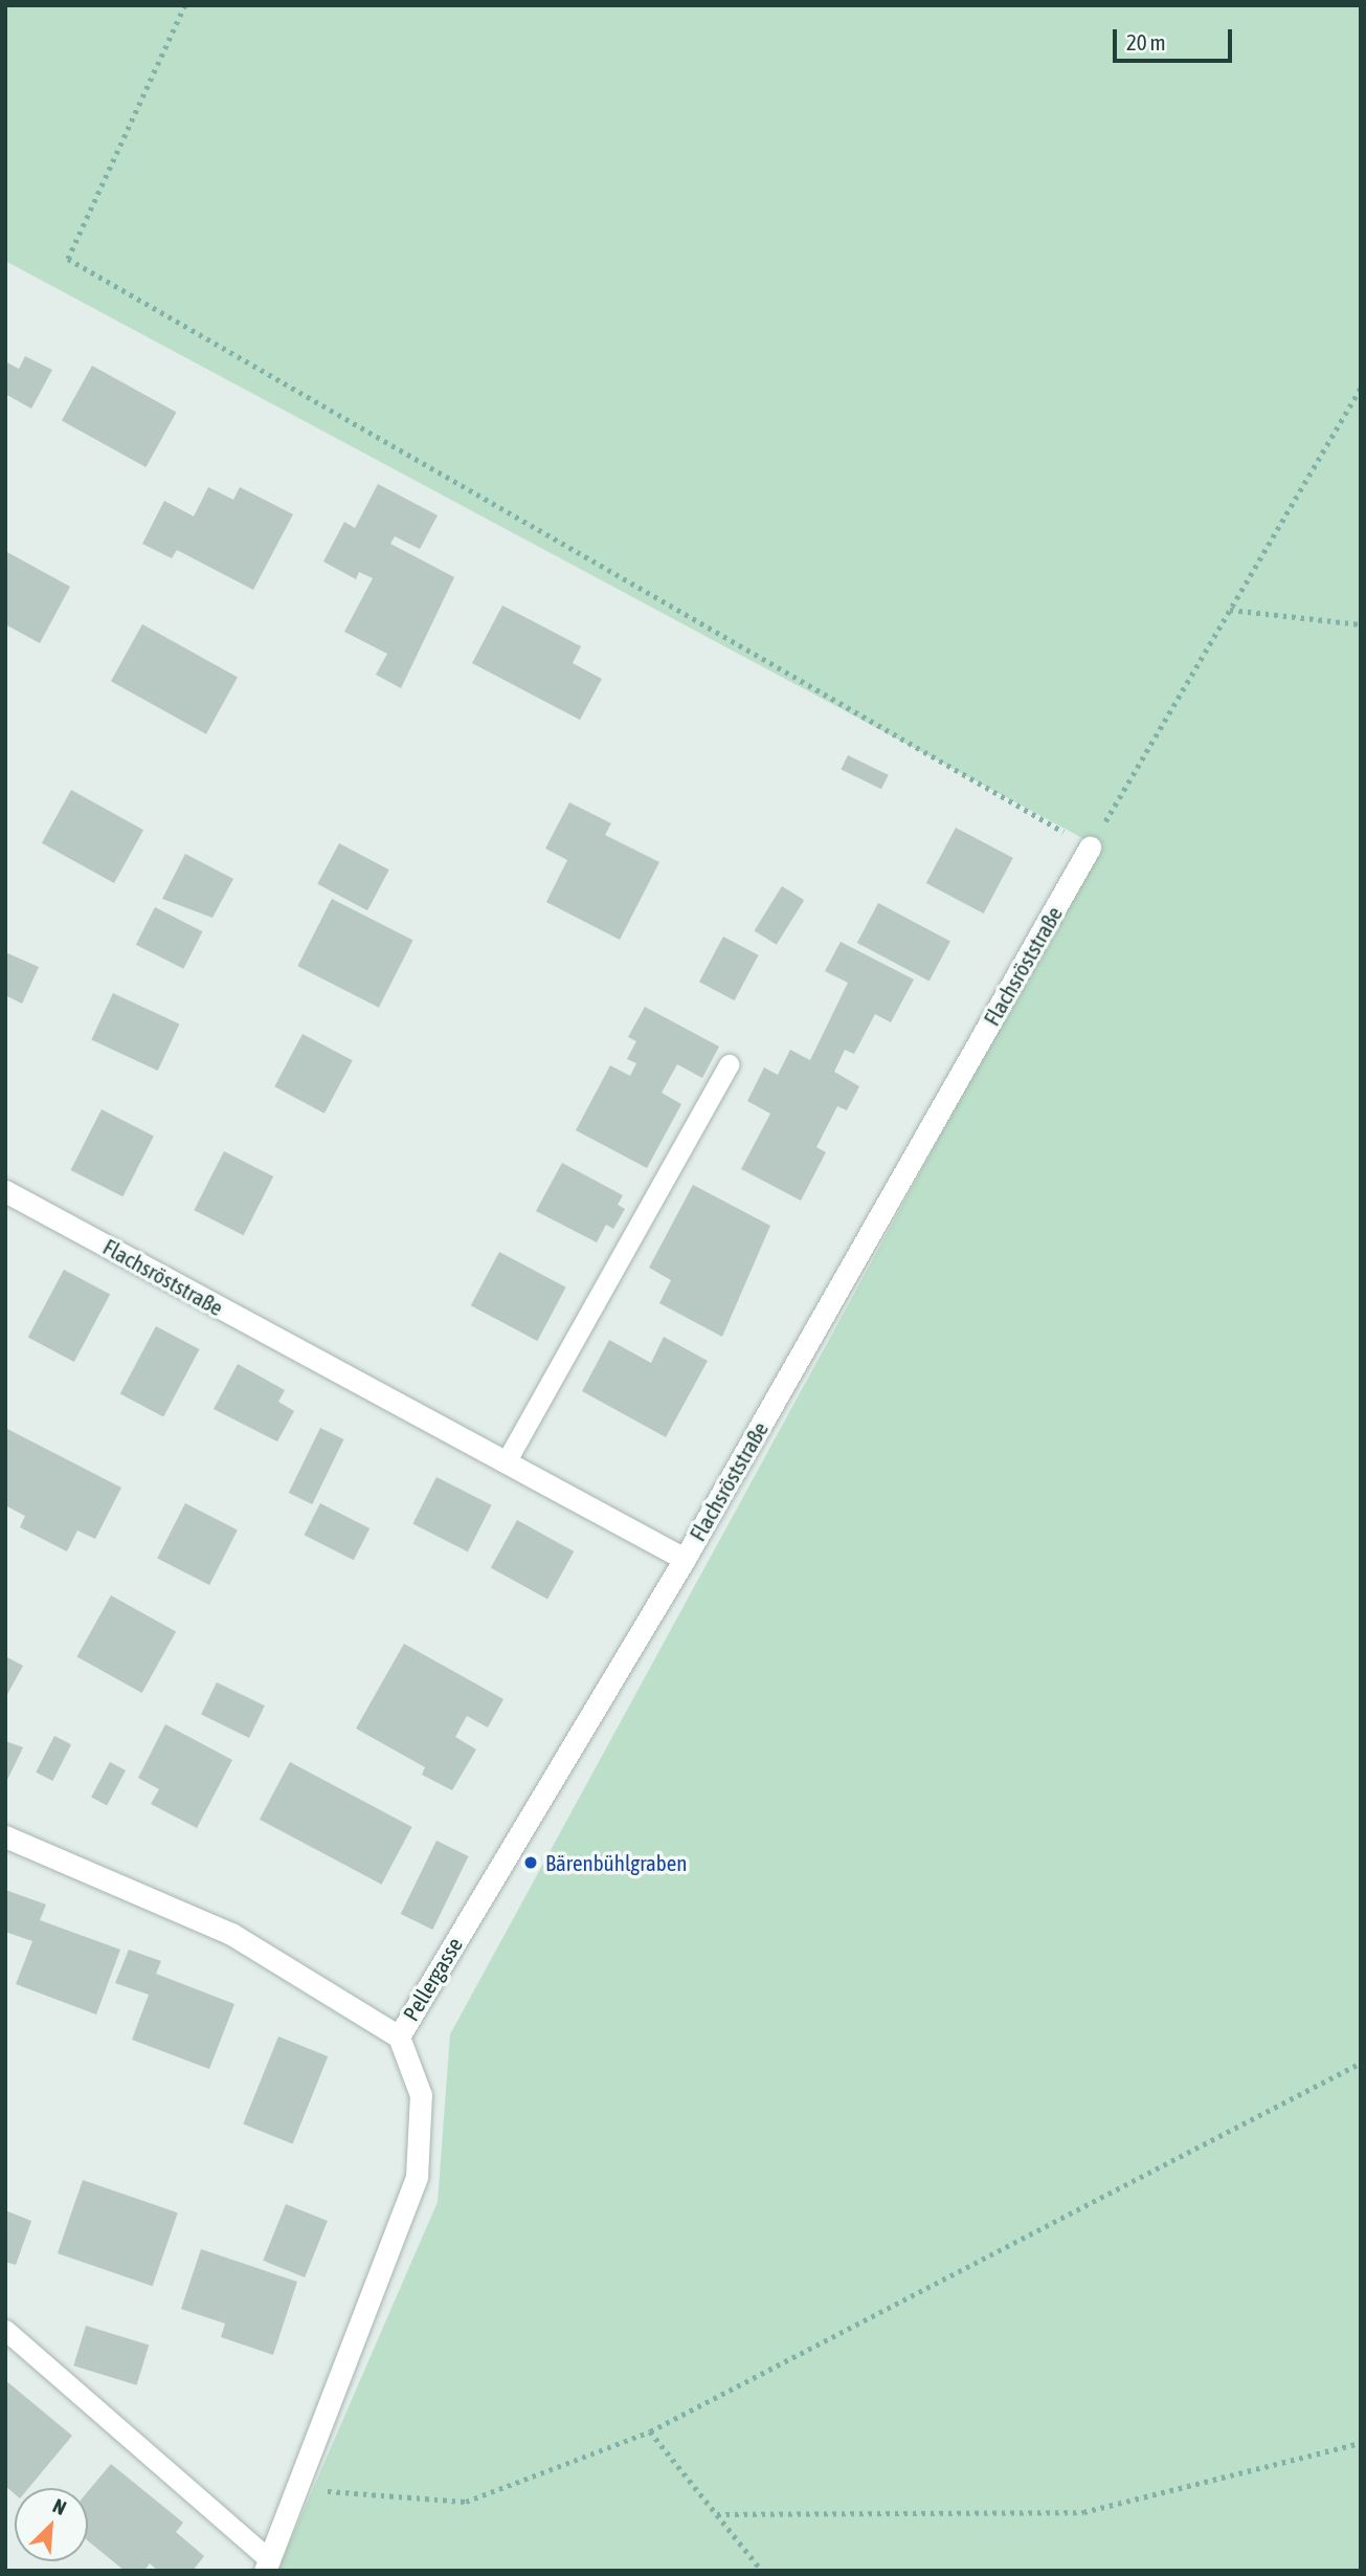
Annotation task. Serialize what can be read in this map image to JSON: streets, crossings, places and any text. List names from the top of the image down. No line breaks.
{"streets":{"street":["Flachsröststraße","Pellergasse"]},"crossings":[["Flachsröststraße","Pellergasse"]],"places":["Bärenbühlgraben"],"scale_bar":"20 m","north":"top right"}
